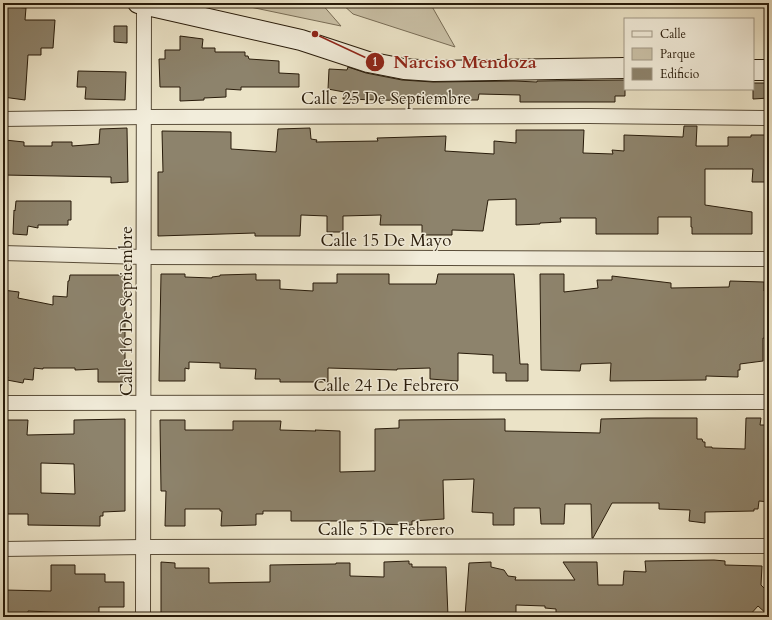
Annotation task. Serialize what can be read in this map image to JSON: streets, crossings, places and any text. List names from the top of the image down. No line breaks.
{"streets":{"main road":["Calle 25 De Septiembre"],"street":["Calle 15 De Mayo","Calle 16 De Septiembre","Calle 24 De Febrero","Calle 5 De Febrero"]},"crossings":[["Calle 25 De Septiembre","Calle 16 De Septiembre"],["Calle 15 De Mayo","Calle 16 De Septiembre"],["Calle 16 De Septiembre","Calle 24 De Febrero"],["Calle 16 De Septiembre","Calle 5 De Febrero"]],"places":["Narciso Mendoza"],"legend":["Calle","Parque","Edificio"]}
